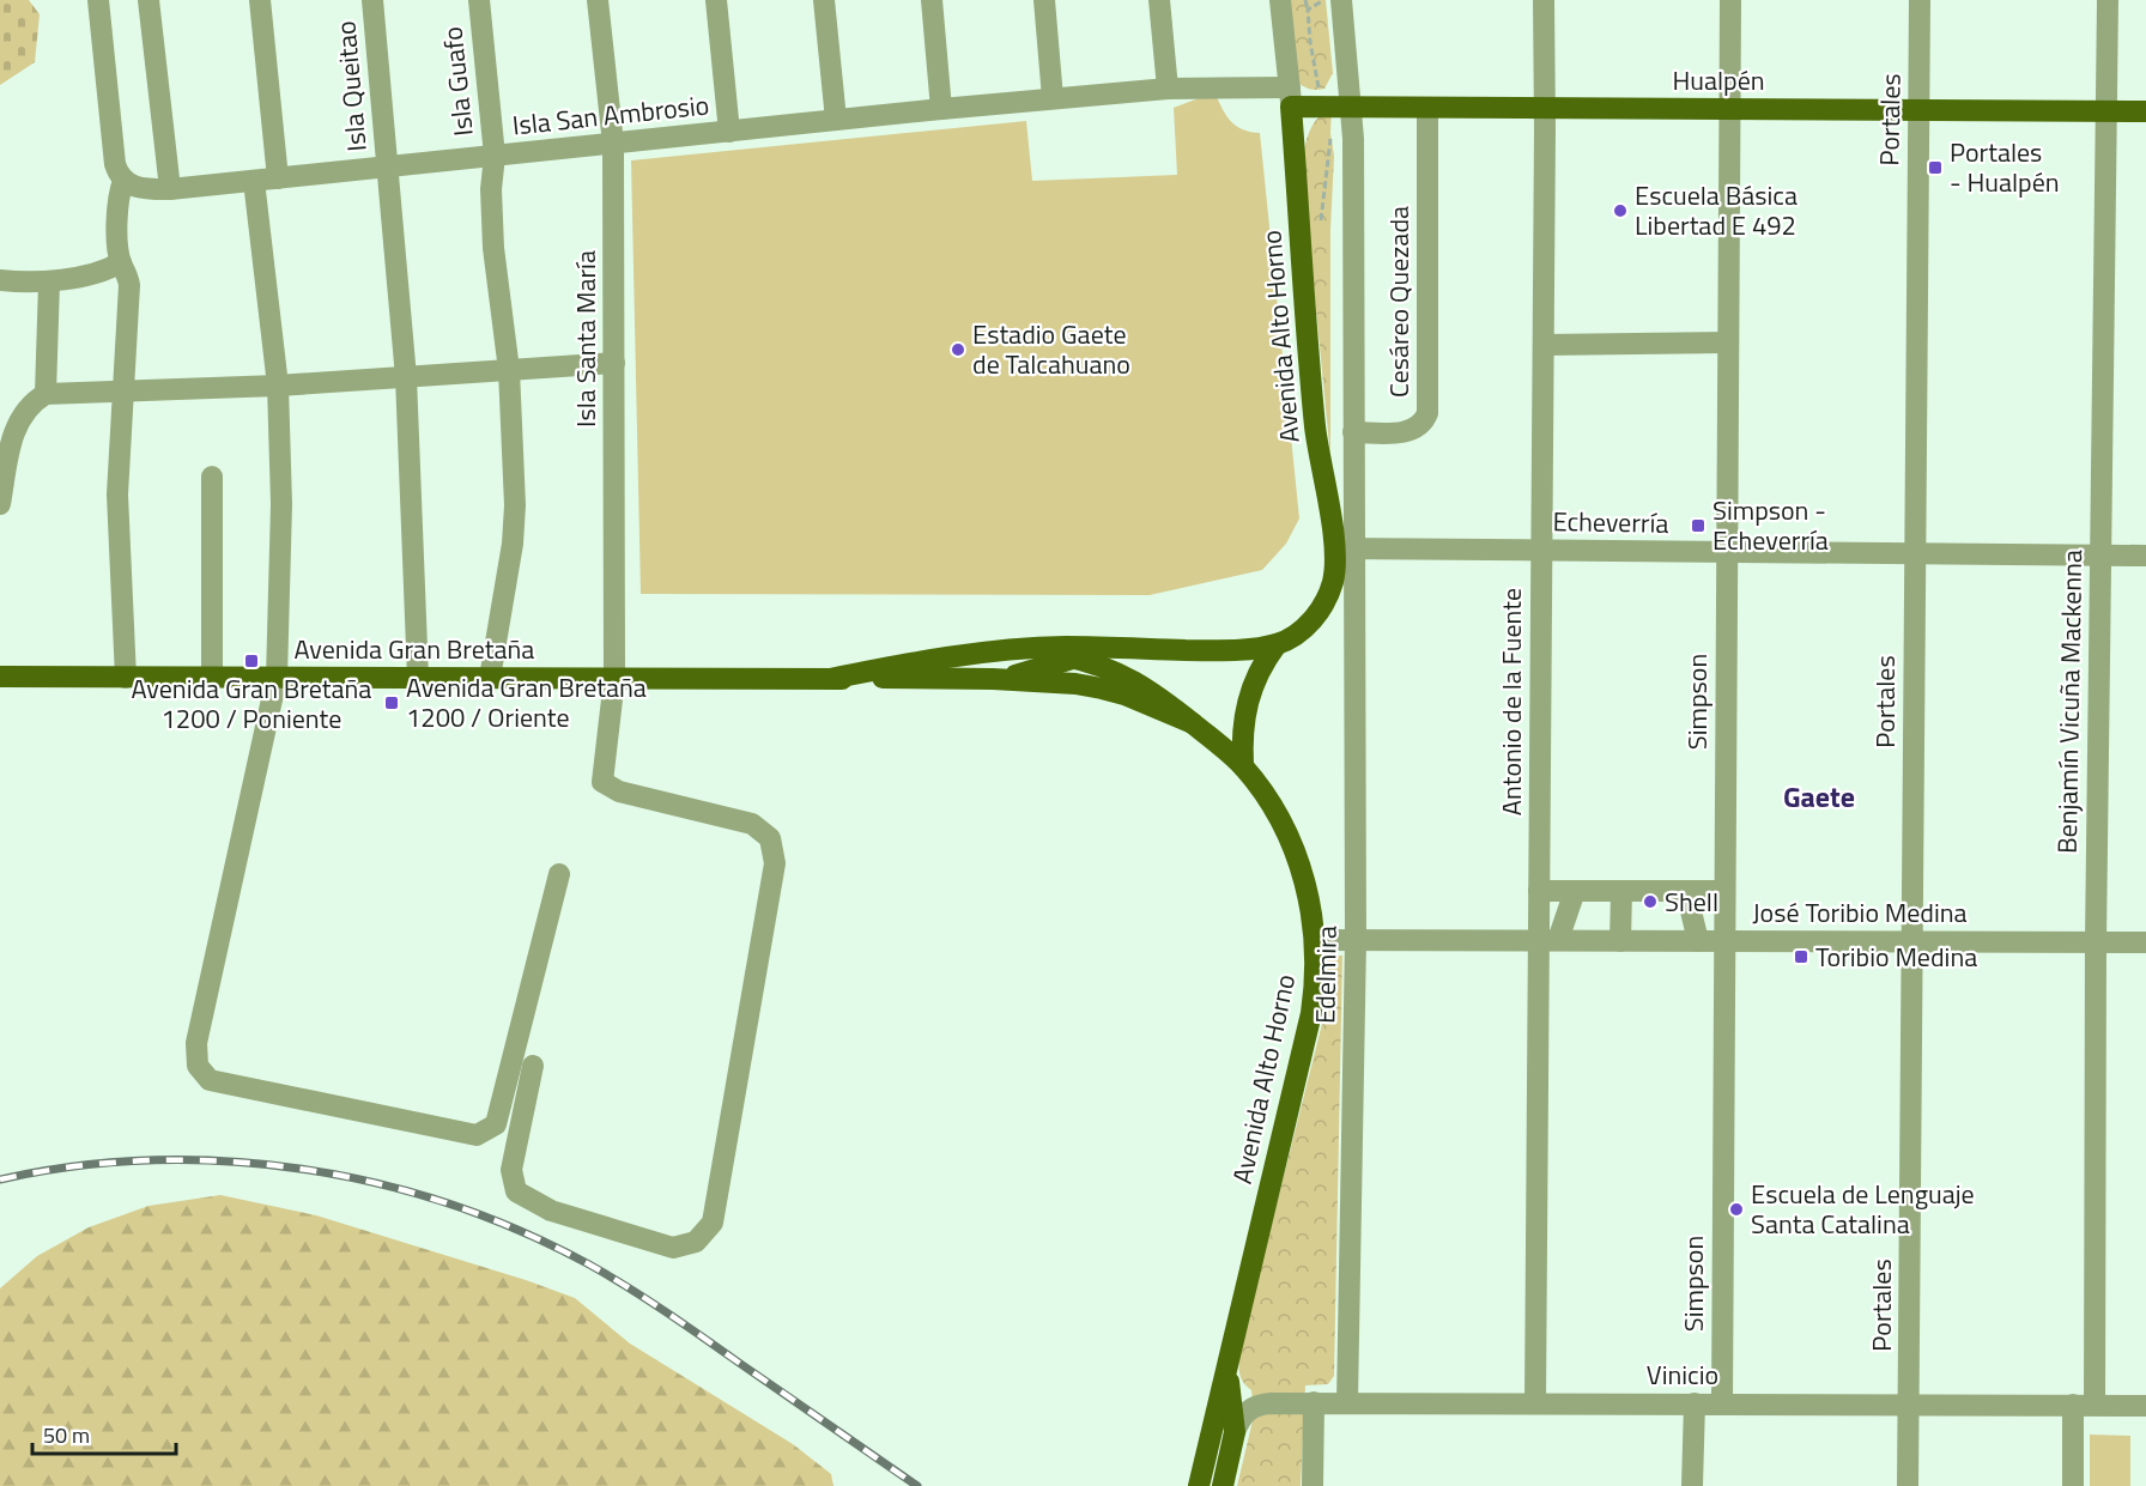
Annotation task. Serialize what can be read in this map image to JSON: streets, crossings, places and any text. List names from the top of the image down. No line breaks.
{"streets":{"main road":["Hualpén","Avenida Alto Horno","Avenida Gran Bretaña"],"street":["Isla Guafo","Isla Queitao","Isla San Ambrosio","Portales","Cesáreo Quezada","Isla Santa María","Echeverría","Antonio de la Fuente","Simpson","Benjamín Vicuña Mackenna","José Toribio Medina","Edelmira","Vinicio"]},"crossings":[["Hualpén","Isla San Ambrosio"],["Hualpén","Portales"],["Hualpén","Cesáreo Quezada"],["Hualpén","Avenida Alto Horno"],["Hualpén","Antonio de la Fuente"],["Hualpén","Simpson"],["Hualpén","Benjamín Vicuña Mackenna"],["Isla Guafo","Isla San Ambrosio"],["Isla Guafo","Avenida Gran Bretaña"],["Isla Queitao","Isla San Ambrosio"],["Isla Queitao","Avenida Gran Bretaña"],["Isla San Ambrosio","Avenida Alto Horno"],["Isla San Ambrosio","Isla Santa María"],["Portales","Echeverría"],["Portales","José Toribio Medina"],["Portales","Vinicio"],["Cesáreo Quezada","Avenida Alto Horno"],["Avenida Alto Horno","Echeverría"],["Avenida Alto Horno","Avenida Gran Bretaña"],["Avenida Alto Horno","José Toribio Medina"],["Avenida Alto Horno","Edelmira"],["Avenida Alto Horno","Vinicio"],["Isla Santa María","Avenida Gran Bretaña"],["Echeverría","Antonio de la Fuente"],["Echeverría","Simpson"],["Echeverría","Benjamín Vicuña Mackenna"],["Echeverría","Edelmira"],["Antonio de la Fuente","José Toribio Medina"],["Antonio de la Fuente","Vinicio"],["Simpson","José Toribio Medina"],["Simpson","Vinicio"],["Benjamín Vicuña Mackenna","José Toribio Medina"],["Benjamín Vicuña Mackenna","Vinicio"],["José Toribio Medina","Edelmira"],["Edelmira","Vinicio"]],"districts":["Gaete"],"places":{"transit":["Portales - Hualpén","Simpson - Echeverría","Avenida Gran Bretaña 1200 / Poniente","Avenida Gran Bretaña 1200 / Oriente","Toribio Medina"],"other":["Escuela Básica Libertad E 492","Estadio Gaete de Talcahuano","Shell","Escuela de Lenguaje Santa Catalina"]},"scale_bar":"50 m"}
